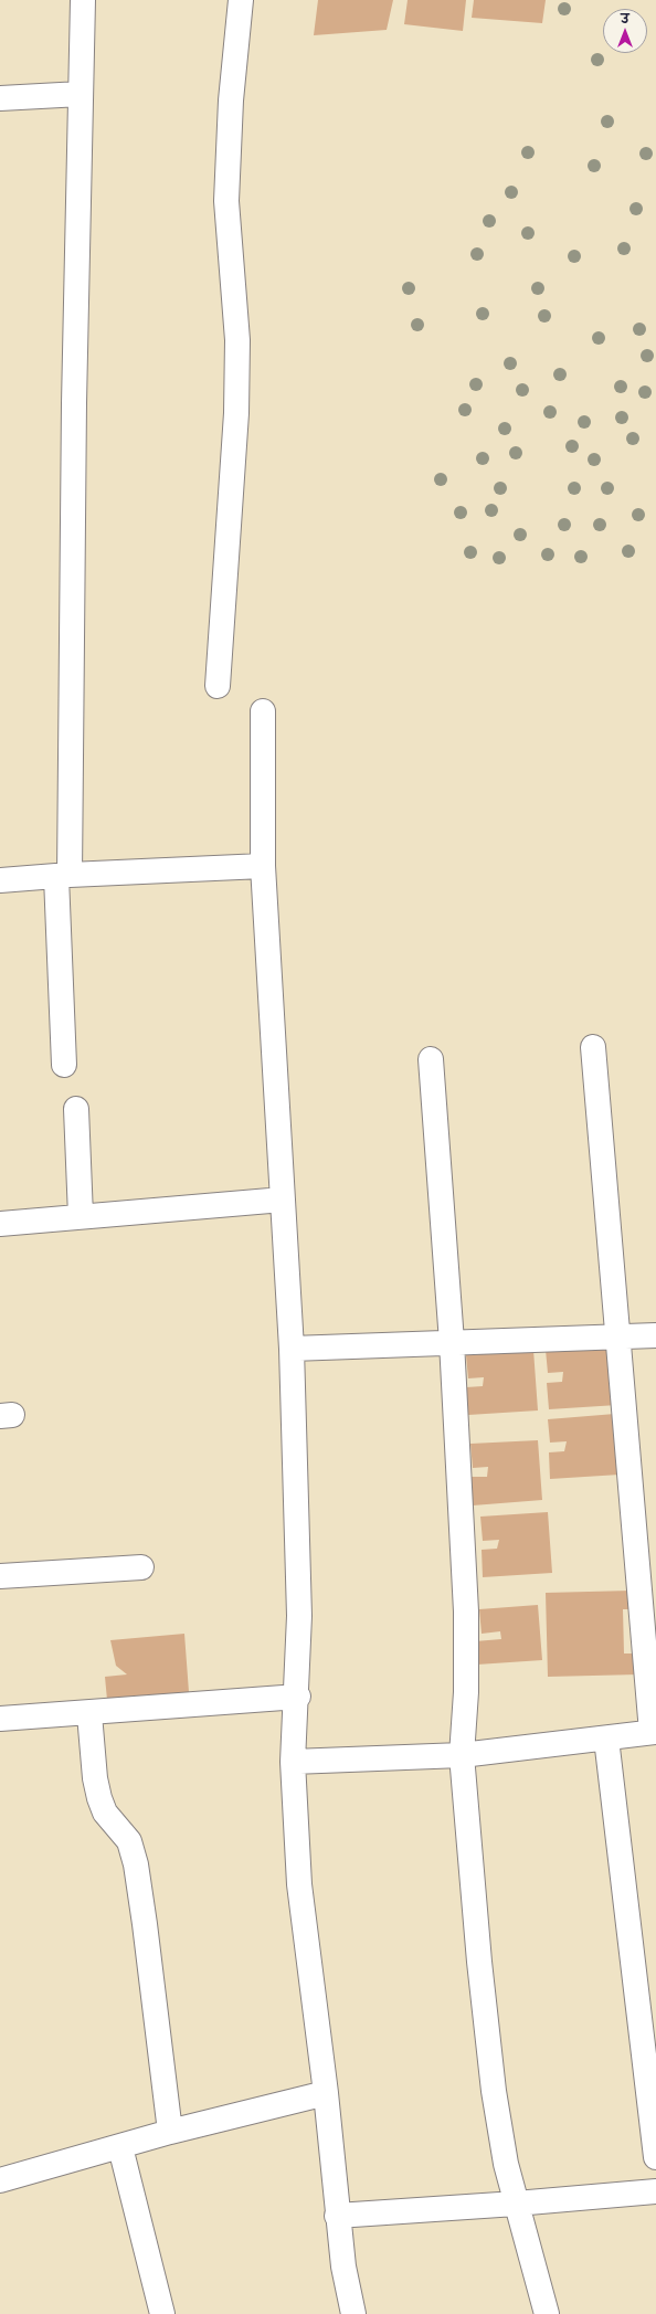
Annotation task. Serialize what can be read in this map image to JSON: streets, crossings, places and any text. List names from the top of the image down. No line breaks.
{"north":"top"}
